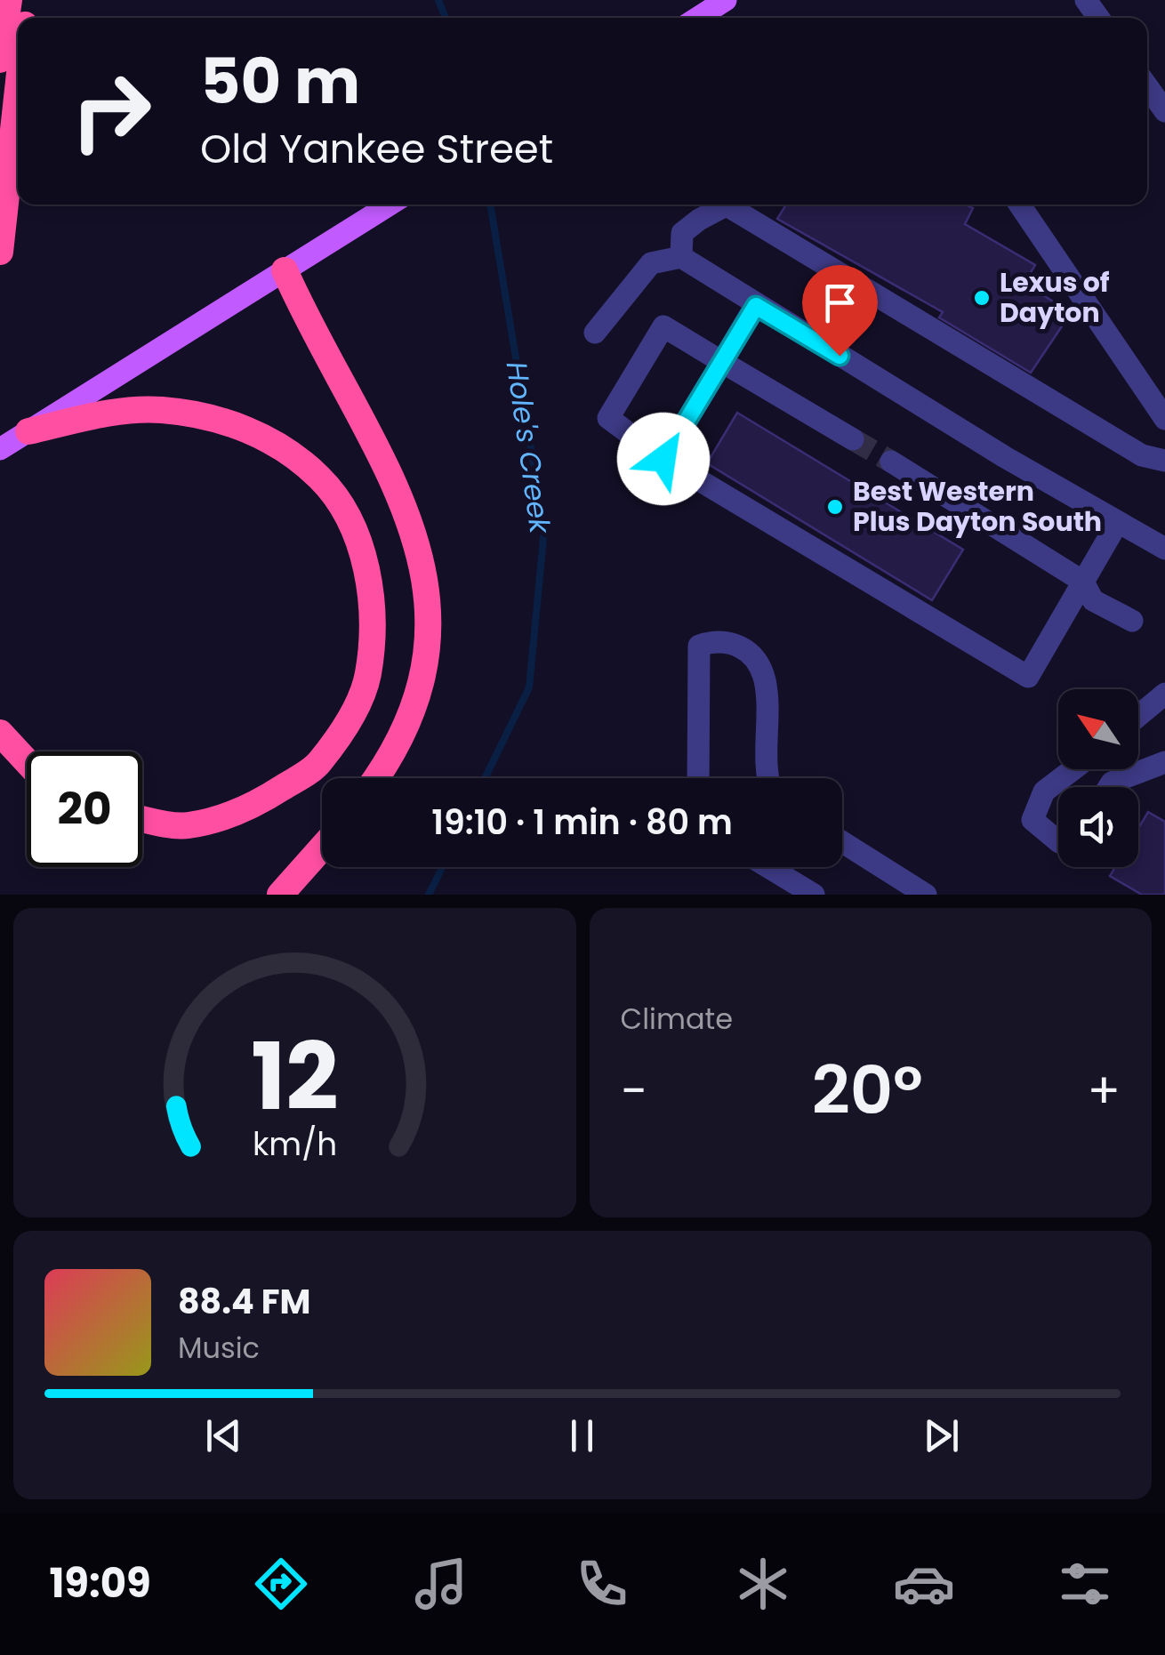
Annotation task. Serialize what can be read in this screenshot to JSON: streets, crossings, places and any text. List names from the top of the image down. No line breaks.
{"water":["Hole's Creek"],"places":["Lexus of Dayton","Best Western Plus Dayton South"],"north":"top left","page":{"turn":["50 m","Old Yankee Street"],"limit":"20","trip":"19:10 · 1 min · 80 m","tile":"Climate","heat":["−","20°","+"],"song":["88.4 FM","Music"],"tabs":"19:09","gauge":["12","km/h"]}}
